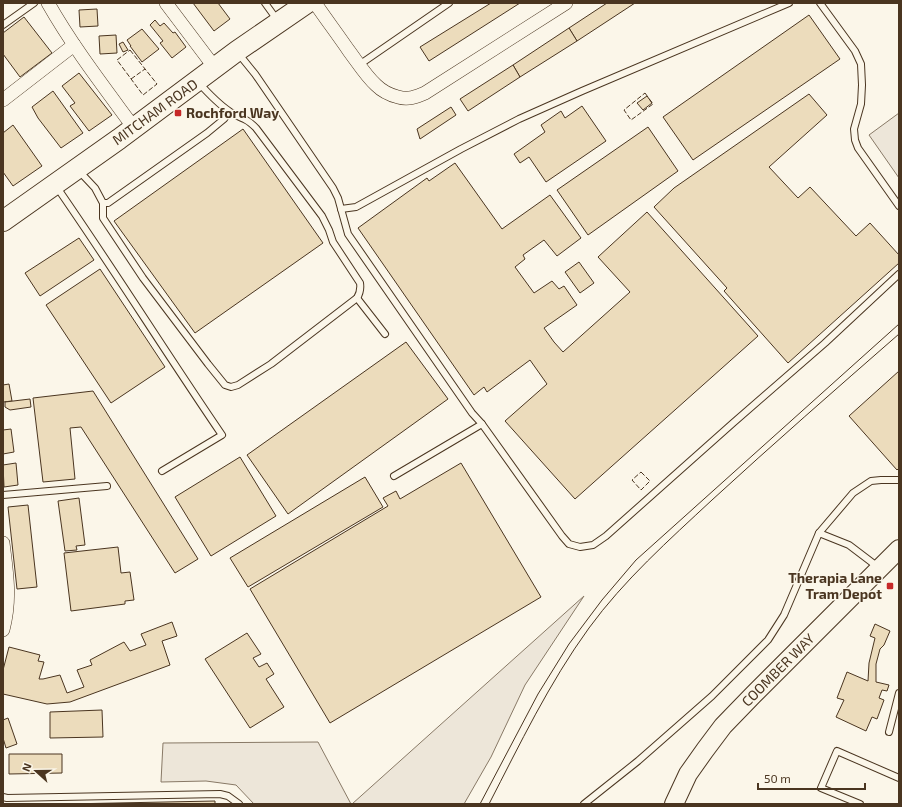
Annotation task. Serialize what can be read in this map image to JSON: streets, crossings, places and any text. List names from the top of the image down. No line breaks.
{"streets":{"main road":["MITCHAM ROAD"],"street":["COOMBER WAY"]},"places":{"transit":["Rochford Way","Therapia Lane Tram Depot"]},"scale_bar":"50 m","north":"left"}
